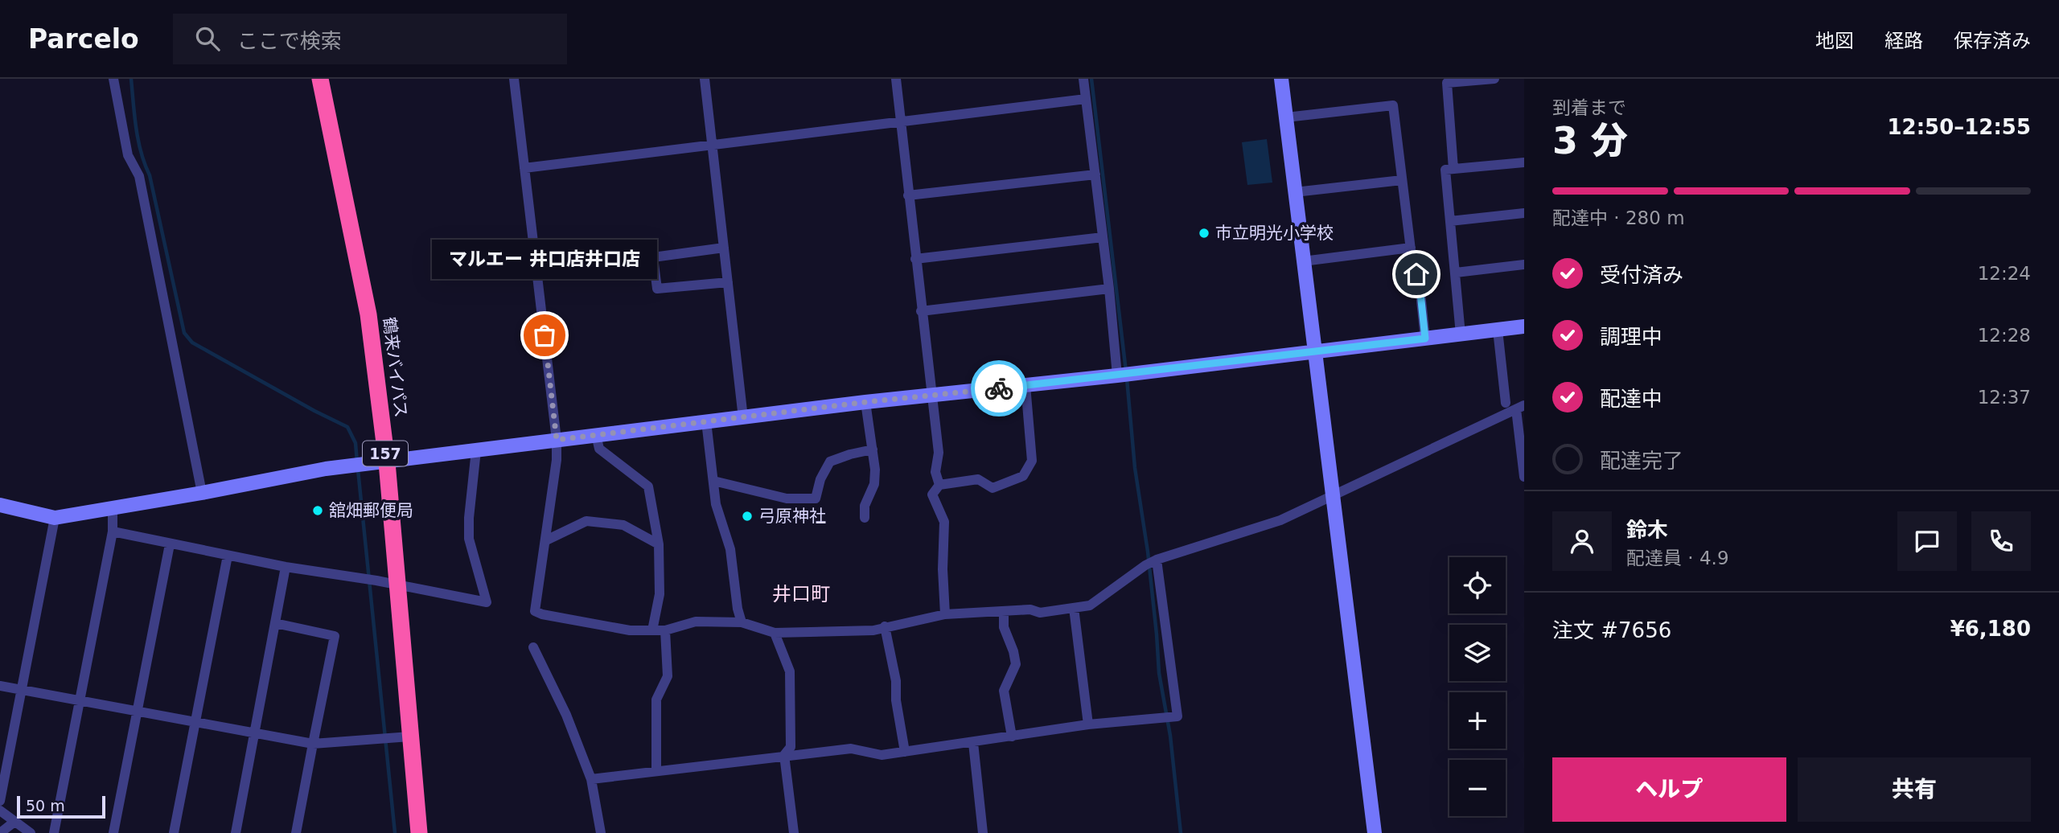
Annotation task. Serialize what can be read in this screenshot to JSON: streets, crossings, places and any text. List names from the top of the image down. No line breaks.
{"streets":{"highway":["鶴来バイパス","157"]},"districts":["井口町"],"places":["市立明光小学校","マルエー 井口店井口店","舘畑郵便局","弓原神社"],"scale_bar":"50 m","page":{"header":"Parcelo","search":"ここで検索","nav":["地図","経路","保存済み"],"heading":["3 分","到着まで","12:50–12:55"],"panel":["鈴木","配達員 · 4.9","注文 #7656","¥6,180"],"bar":"配達中 · 280 m","bubble":"マルエー 井口店井口店","list":[["受付済み","12:24"],["調理中","12:28"],["配達中","12:37"],"配達完了"],"map_buttons":["+","−"],"buttons":["ヘルプ","共有"],"scale":"50 m"}}
